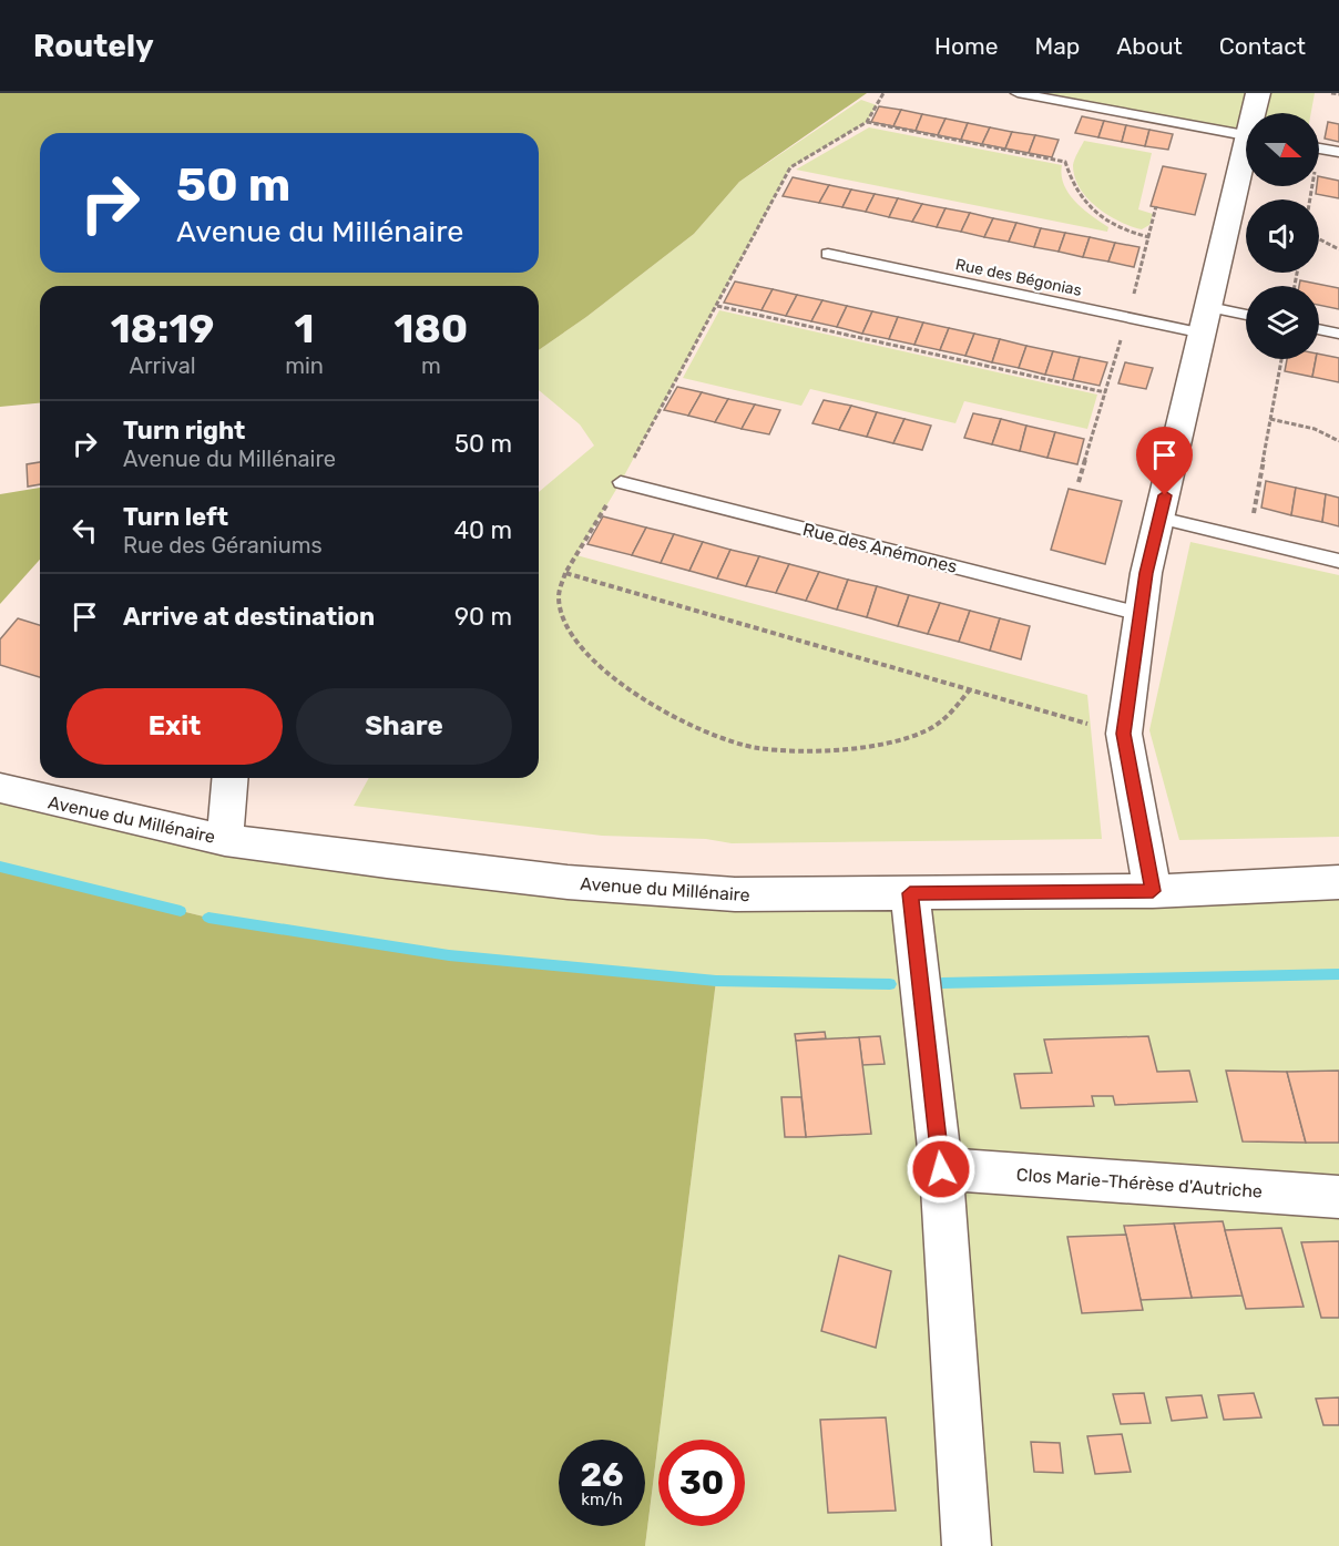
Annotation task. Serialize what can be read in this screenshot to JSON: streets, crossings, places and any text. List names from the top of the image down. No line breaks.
{"streets":{"street":["Avenue du Millénaire","Clos Marie-Thérèse d'Autriche"],"lane":["Rue des Bégonias","Rue des Anémones"]},"north":"right","page":{"header":"Routely","nav":["Home","Map","About","Contact"],"turn":["50 m","Avenue du Millénaire"],"eta":["18:19","Arrival","1","min","180","m"],"list":[{"name":"Turn right","note":"Avenue du Millénaire","value":"50 m"},{"name":"Turn left","note":"Rue des Géraniums","value":"40 m"},{"name":"Arrive at destination","value":"90 m"}],"buttons":["Exit","Share"],"speed":"26 km/h","limit":"30"}}
